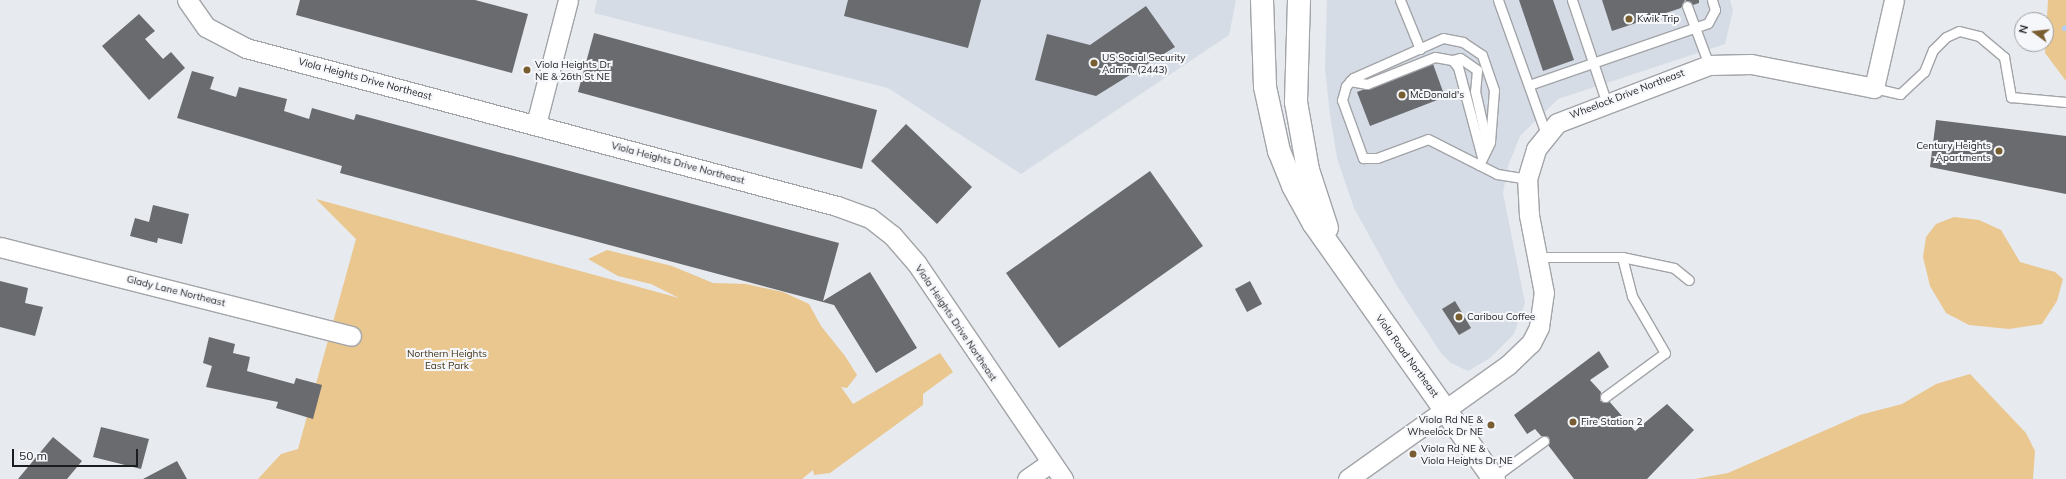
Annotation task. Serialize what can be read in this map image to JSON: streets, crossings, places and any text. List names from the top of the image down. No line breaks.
{"streets":{"main road":["Viola Road Northeast"],"street":["Viola Heights Drive Northeast","Wheelock Drive Northeast","Glady Lane Northeast"]},"crossings":[["Wheelock Drive Northeast","Viola Road Northeast"]],"parks":["Northern Heights East Park"],"places":["Kwik Trip","US Social Security Admin. (2443)","Viola Heights Dr NE & 26th St NE","McDonald's","Century Heights Apartments","Caribou Coffee","Fire Station 2","Viola Rd NE & Wheelock Dr NE","Viola Rd NE & Viola Heights Dr NE"],"scale_bar":"50 m","north":"left"}
